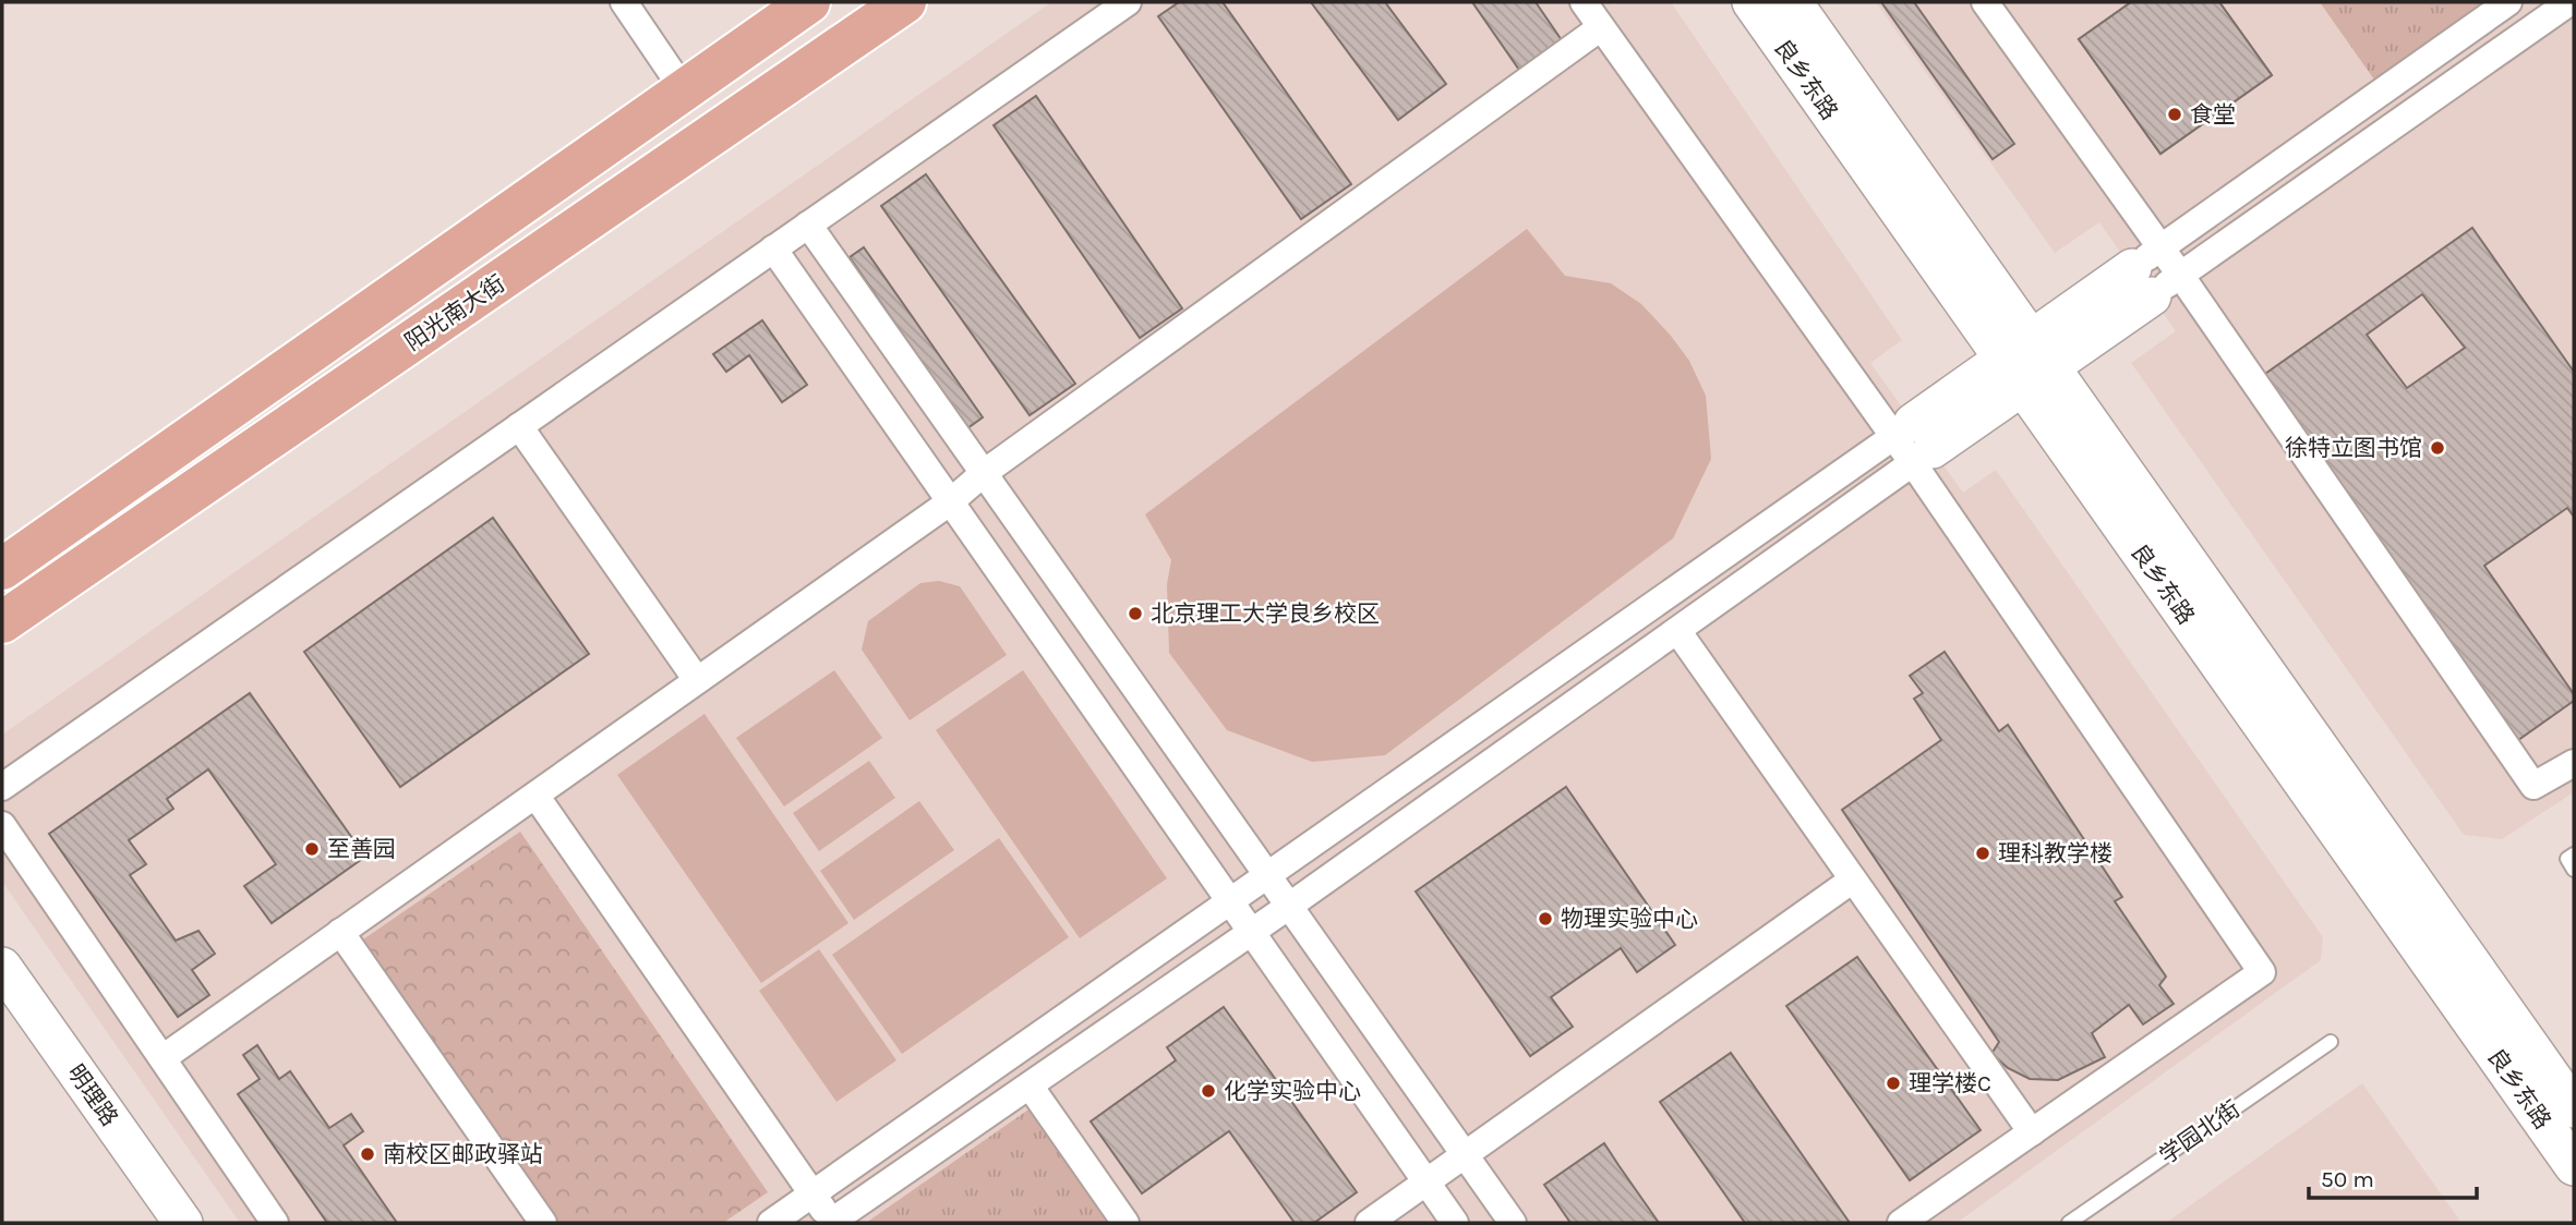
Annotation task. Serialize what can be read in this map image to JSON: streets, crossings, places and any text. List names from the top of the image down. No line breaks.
{"streets":{"main road":["良乡东路","阳光南大街","明理路"],"lane":["学园北街"]},"places":["食堂","徐特立图书馆","北京理工大学良乡校区","至善园","理科教学楼","物理实验中心","理学楼C","化学实验中心","南校区邮政驿站"],"scale_bar":"50 m"}
